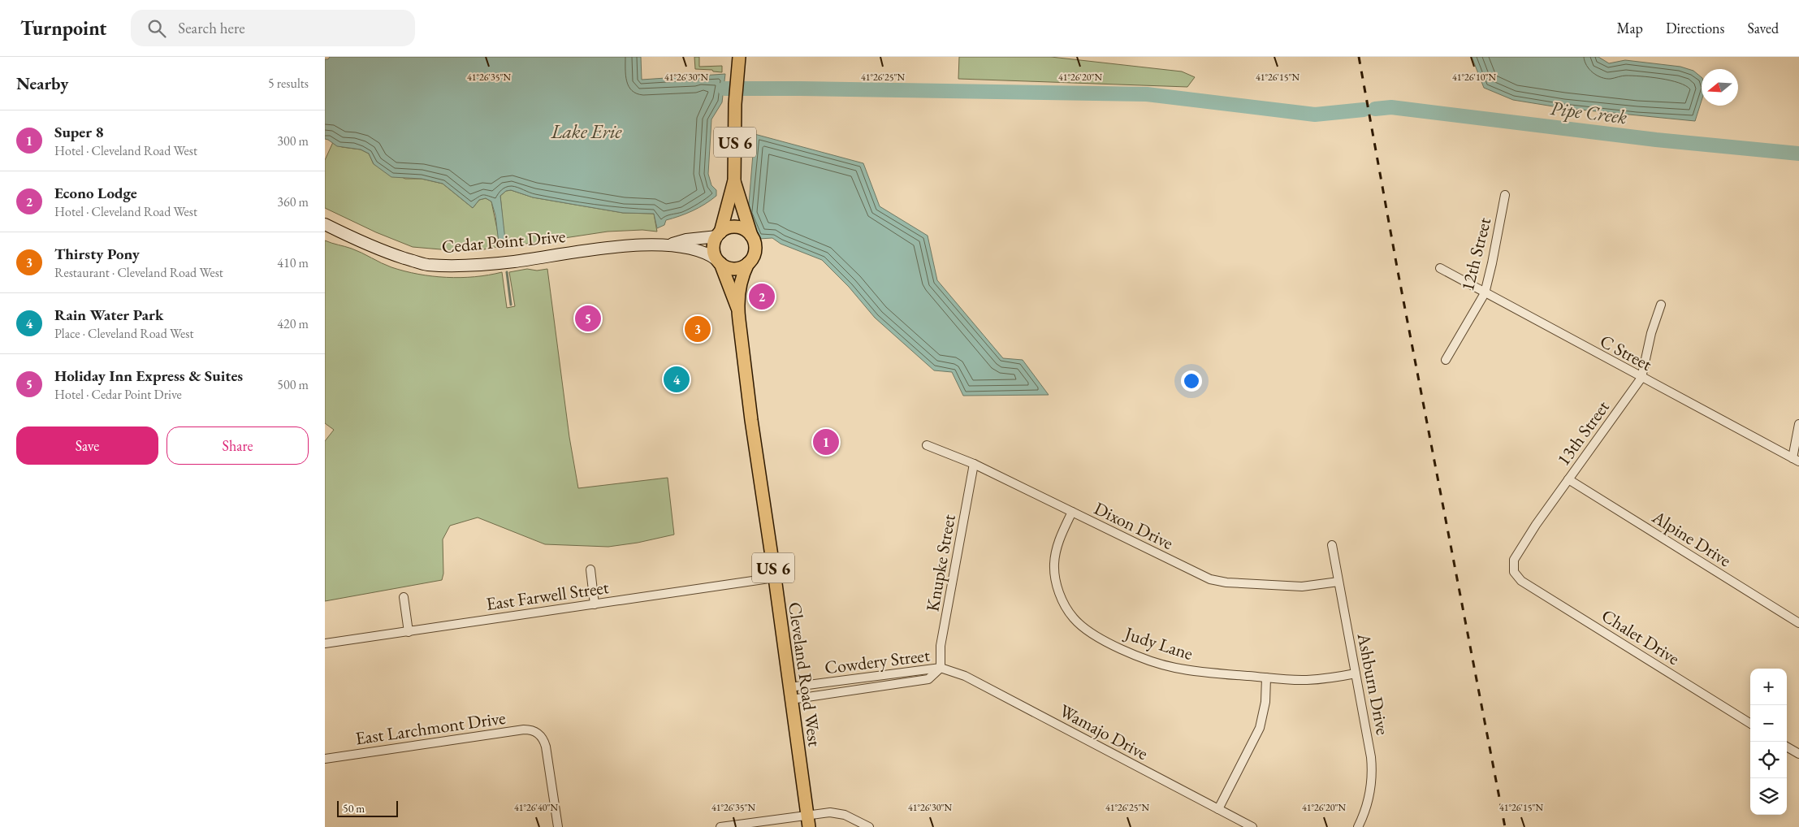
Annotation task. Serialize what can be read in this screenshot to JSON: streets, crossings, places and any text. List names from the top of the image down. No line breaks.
{"streets":{"main road":["US 6","Cedar Point Drive","Cleveland Road West"],"street":["12th Street","C Street","13th Street","Dixon Drive","Alpine Drive","Knupke Street","East Farwell Street","Chalet Drive","Judy Lane","Cowdery Street","Ashburn Drive","East Larchmont Drive","Wamajo Drive"]},"crossings":[["US 6","Cedar Point Drive"],["US 6","Cleveland Road West"],["Cedar Point Drive","Cleveland Road West"],["12th Street","C Street"],["C Street","13th Street"],["13th Street","Alpine Drive"],["13th Street","Chalet Drive"],["Dixon Drive","Knupke Street"],["Dixon Drive","Judy Lane"],["Dixon Drive","Ashburn Drive"],["Knupke Street","Cowdery Street"],["Knupke Street","Wamajo Drive"],["East Farwell Street","Cleveland Road West"],["Judy Lane","Ashburn Drive"],["Cowdery Street","Cleveland Road West"],["Cowdery Street","Wamajo Drive"]],"water":["Pipe Creek","Lake Erie"],"scale_bar":"50 m","north":"left","page":{"header":"Turnpoint","search":"Search here","nav":["Map","Directions","Saved"],"heading":["Nearby","5 results"],"list":[{"mark":"1","name":"Super 8","note":"Hotel · Cleveland Road West","value":"300 m"},{"mark":"2","name":"Econo Lodge","note":"Hotel · Cleveland Road West","value":"360 m"},{"mark":"3","name":"Thirsty Pony","note":"Restaurant · Cleveland Road West","value":"410 m"},{"mark":"4","name":"Rain Water Park","note":"Place · Cleveland Road West","value":"420 m"},{"mark":"5","name":"Holiday Inn Express & Suites","note":"Hotel · Cedar Point Drive","value":"500 m"}],"pins":["2","5","3","4","1"],"buttons":["Save","Share"],"map_buttons":["+","−"],"scale":"50 m"},"coordinates":["41°26'35\"N","41°26'30\"N","41°26'25\"N","41°26'20\"N","41°26'15\"N","41°26'10\"N","41°26'40\"N"]}
